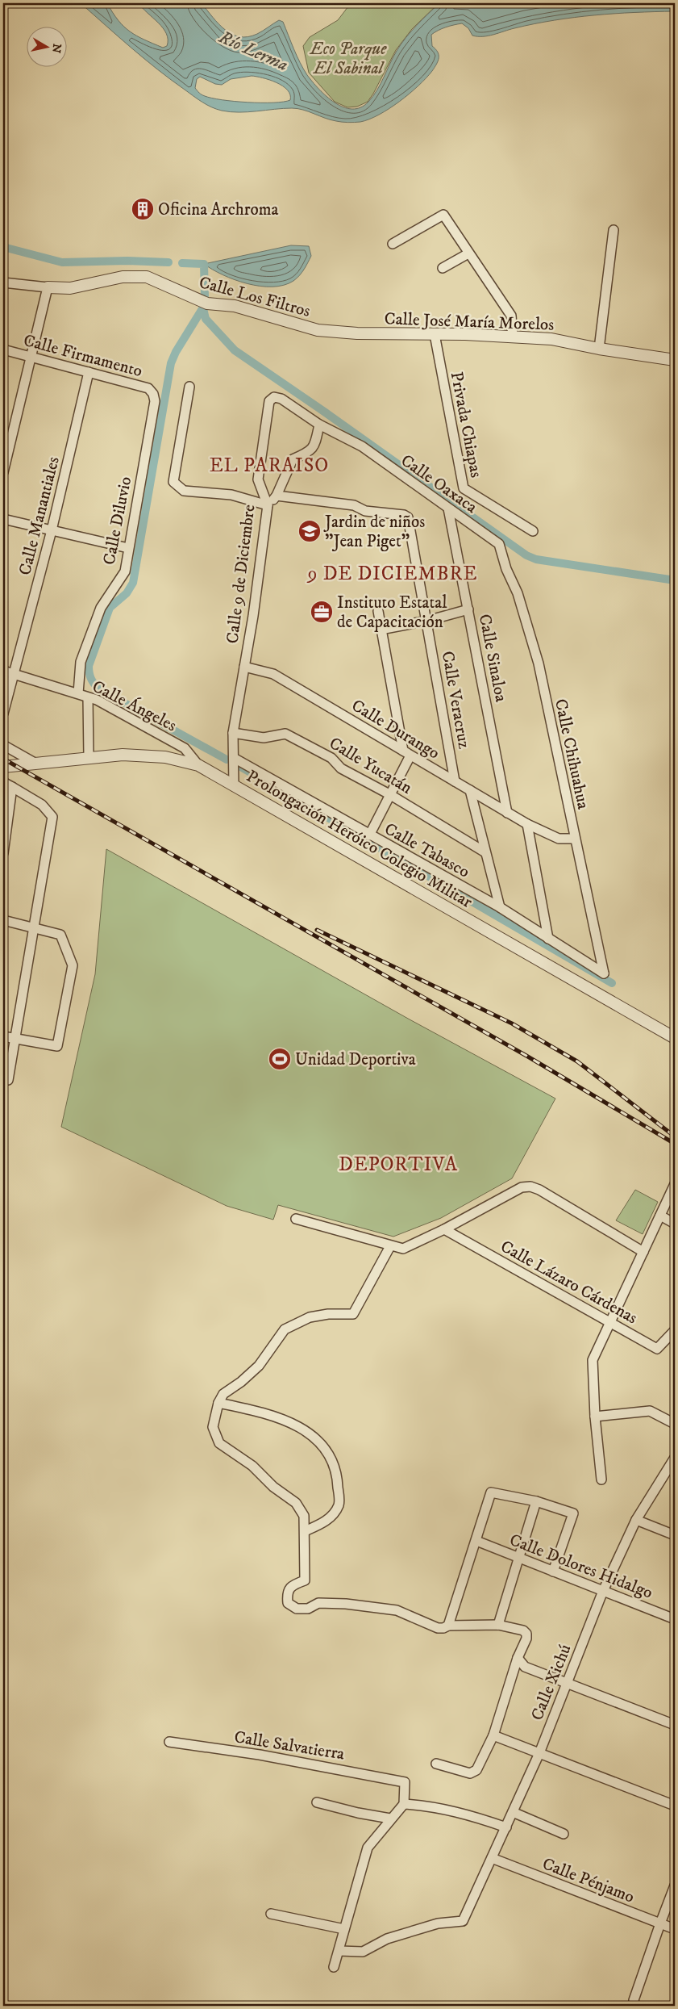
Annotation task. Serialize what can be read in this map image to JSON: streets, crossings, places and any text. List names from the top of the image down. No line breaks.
{"streets":{"street":["Calle Los Filtros","Calle José María Morelos","Calle Firmamento","Privada Chiapas","Calle Oaxaca","Calle Manantiales","Calle Diluvio","Calle 9 de Diciembre","Calle Sinaloa","Calle Veracruz","Calle Ángeles","Calle Durango","Calle Chihuahua","Calle Yucatán","Prolongación Heróico Colegio Militar","Calle Tabasco","Calle Lázaro Cárdenas","Calle Dolores Hidalgo","Calle Xichú","Calle Salvatierra","Calle Pénjamo"]},"crossings":[["Calle Los Filtros","Calle José María Morelos"],["Calle José María Morelos","Privada Chiapas"],["Calle Firmamento","Calle Manantiales"],["Calle Firmamento","Calle Diluvio"],["Calle Oaxaca","Calle 9 de Diciembre"],["Calle Oaxaca","Calle Sinaloa"],["Calle Oaxaca","Calle Chihuahua"],["Calle Manantiales","Calle Ángeles"],["Calle Diluvio","Calle Ángeles"],["Calle 9 de Diciembre","Calle Durango"],["Calle 9 de Diciembre","Calle Yucatán"],["Calle 9 de Diciembre","Calle Tabasco"],["Calle Sinaloa","Calle Durango"],["Calle Veracruz","Calle Durango"],["Calle Ángeles","Prolongación Heróico Colegio Militar"],["Calle Durango","Calle Chihuahua"],["Calle Chihuahua","Calle Tabasco"],["Calle Dolores Hidalgo","Calle Xichú"],["Calle Xichú","Calle Pénjamo"]],"districts":["EL PARAISO","9 DE DICIEMBRE","DEPORTIVA"],"water":["Río Lerma"],"parks":["Eco Parque El Sabinal"],"places":{"building":["Oficina Archroma"],"school or university":["Jardin de niños \"Jean Piget\""],"office":["Instituto Estatal de Capacitación"],"sports":["Unidad Deportiva"]},"north":"right"}
